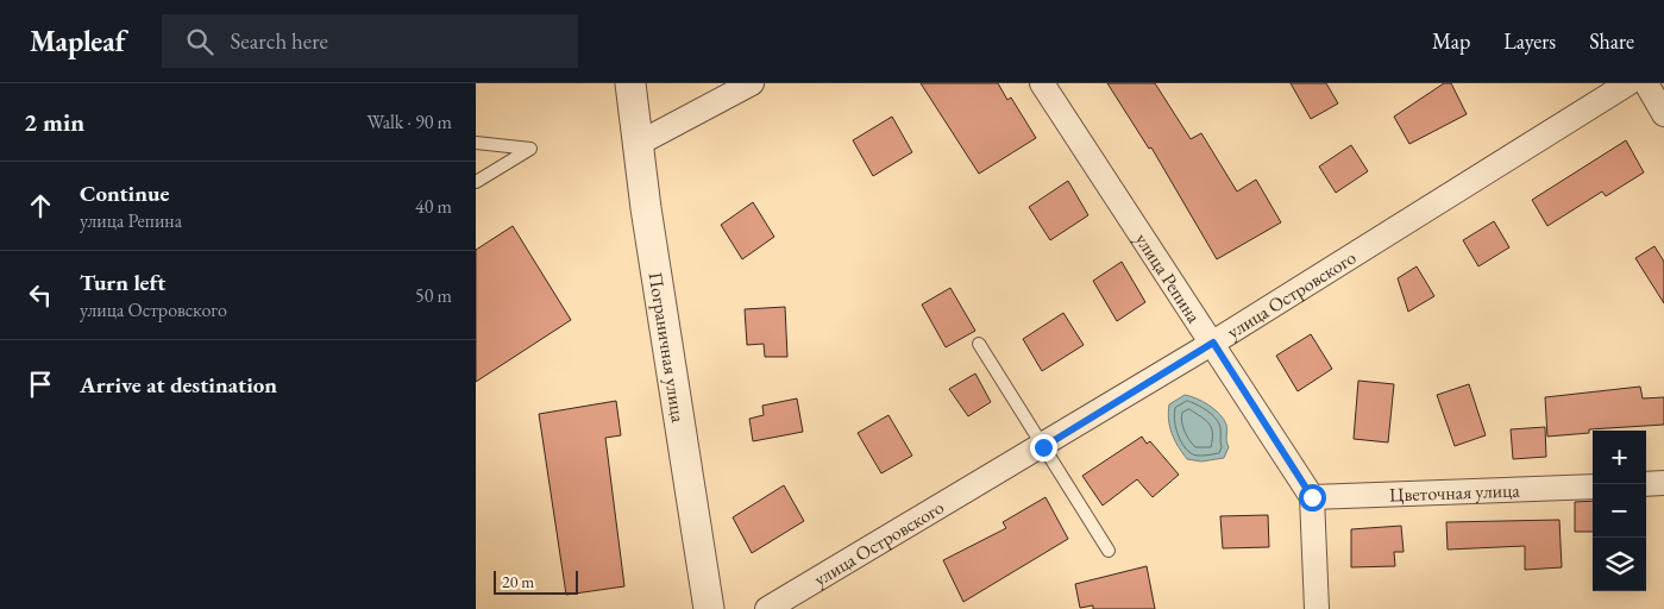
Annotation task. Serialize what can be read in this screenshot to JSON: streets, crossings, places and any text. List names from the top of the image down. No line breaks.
{"streets":{"street":["улица Репина","улица Островского","Пограничная улица","Цветочная улица"]},"crossings":[["улица Репина","улица Островского"],["улица Репина","Цветочная улица"]],"scale_bar":"20 m","page":{"header":"Mapleaf","search":"Search here","nav":["Map","Layers","Share"],"heading":["2 min","Walk · 90 m"],"list":[["Continue","улица Репина","40 m"],["Turn left","улица Островского","50 m"],"Arrive at destination"],"map_buttons":["+","−"],"scale":"20 m"}}
